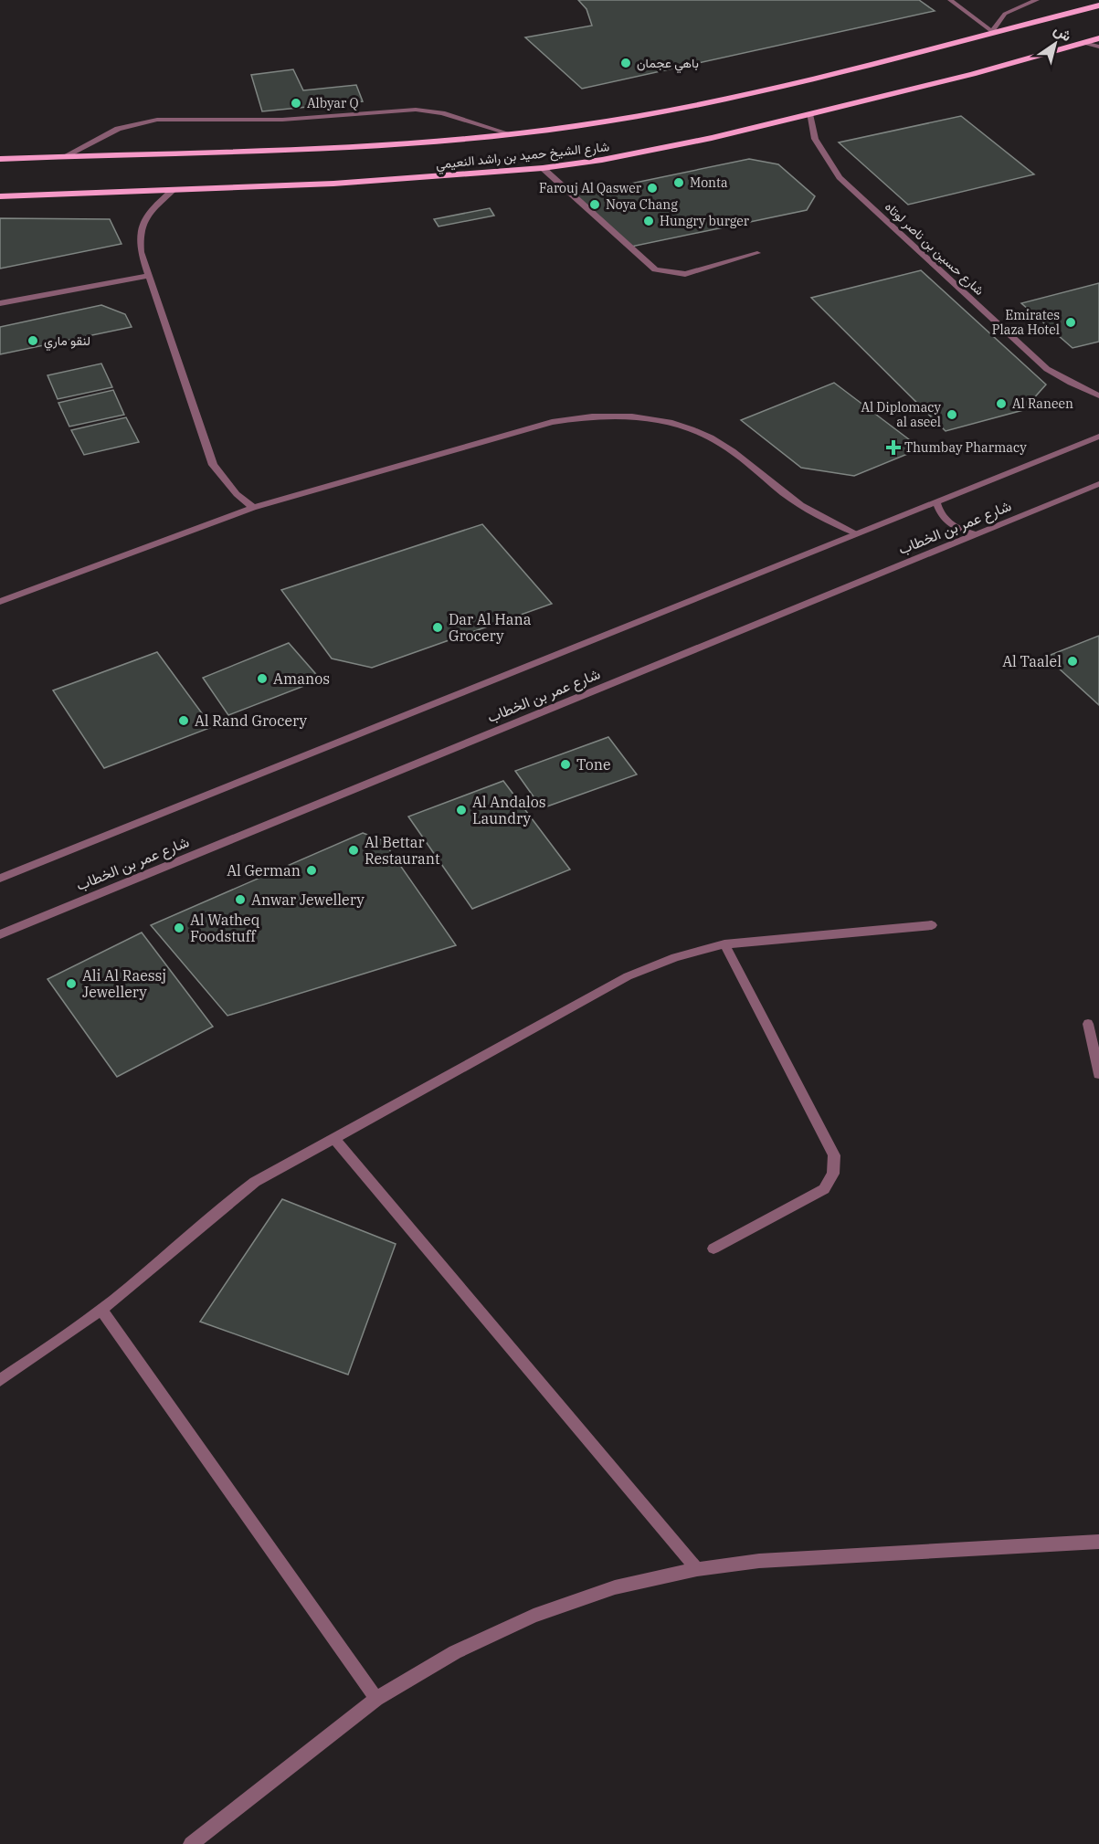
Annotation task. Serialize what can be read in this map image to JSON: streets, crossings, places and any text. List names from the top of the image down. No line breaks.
{"streets":{"main road":["شارع الشيخ حميد بن راشد النعيمي"],"street":["شارع حسين بن ناصر لوتاه","شارع عمر بن الخطاب"]},"crossings":[["شارع الشيخ حميد بن راشد النعيمي","شارع حسين بن ناصر لوتاه"]],"places":{"other":["باهي عجمان","Albyar Q","Monta","Farouj Al Qaswer","Noya Chang","Hungry burger","Emirates Plaza Hotel","لنقو ماري","Al Raneen","Al Diplomacy al aseel","Dar Al Hana Grocery","Al Taalel","Amanos","Al Rand Grocery","Tone","Al Andalos Laundry","Al Bettar Restaurant","Al German","Anwar Jewellery","Al Watheq Foodstuff","Ali Al Raessj Jewellery"],"health":["Thumbay Pharmacy"]},"north":"top right"}
